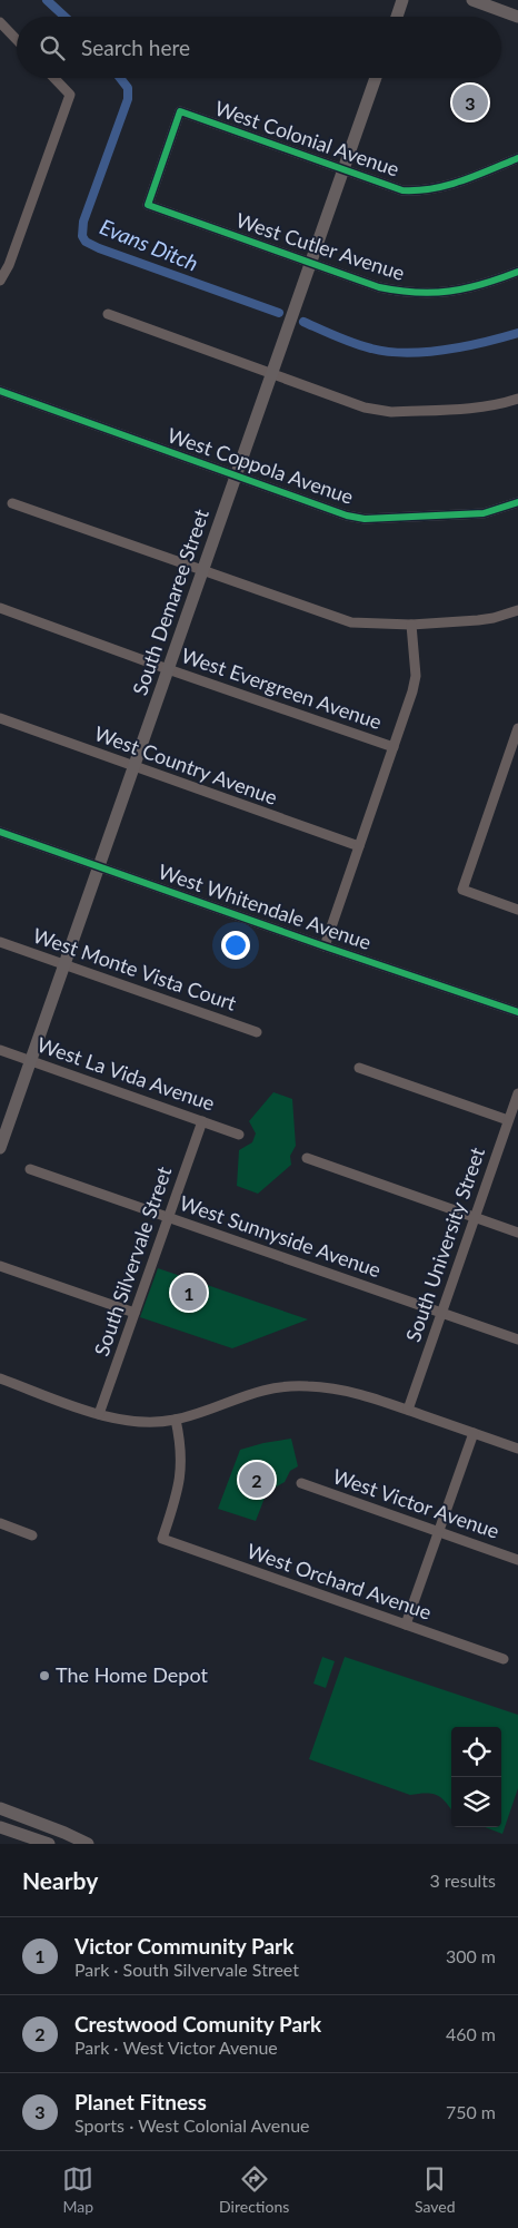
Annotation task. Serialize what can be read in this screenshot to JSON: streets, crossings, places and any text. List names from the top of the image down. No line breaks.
{"streets":{"main road":["South Demaree Street"],"street":["West Colonial Avenue","West Cutler Avenue","West Coppola Avenue","West Evergreen Avenue","West Country Avenue","West Whitendale Avenue","West Monte Vista Court","West La Vida Avenue","West Sunnyside Avenue","South University Street","South Silvervale Street","West Victor Avenue","West Orchard Avenue"]},"crossings":[["West Colonial Avenue","West Cutler Avenue"],["West Colonial Avenue","South Demaree Street"],["West Cutler Avenue","South Demaree Street"],["West Coppola Avenue","South Demaree Street"],["South Demaree Street","West Evergreen Avenue"],["South Demaree Street","West Country Avenue"],["South Demaree Street","West Whitendale Avenue"],["South Demaree Street","West Monte Vista Court"],["South Demaree Street","West La Vida Avenue"],["West La Vida Avenue","South Silvervale Street"],["West Sunnyside Avenue","South University Street"],["West Sunnyside Avenue","South Silvervale Street"]],"water":["Evans Ditch"],"places":["The Home Depot"],"page":{"search":"Search here","pins":["3","1","2"],"heading":["Nearby","3 results"],"list":[{"mark":"1","name":"Victor Community Park","note":"Park · South Silvervale Street","value":"300 m"},{"mark":"2","name":"Crestwood Comunity Park","note":"Park · West Victor Avenue","value":"460 m"},{"mark":"3","name":"Planet Fitness","note":"Sports · West Colonial Avenue","value":"750 m"}],"nav":["Map","Directions","Saved"]}}
